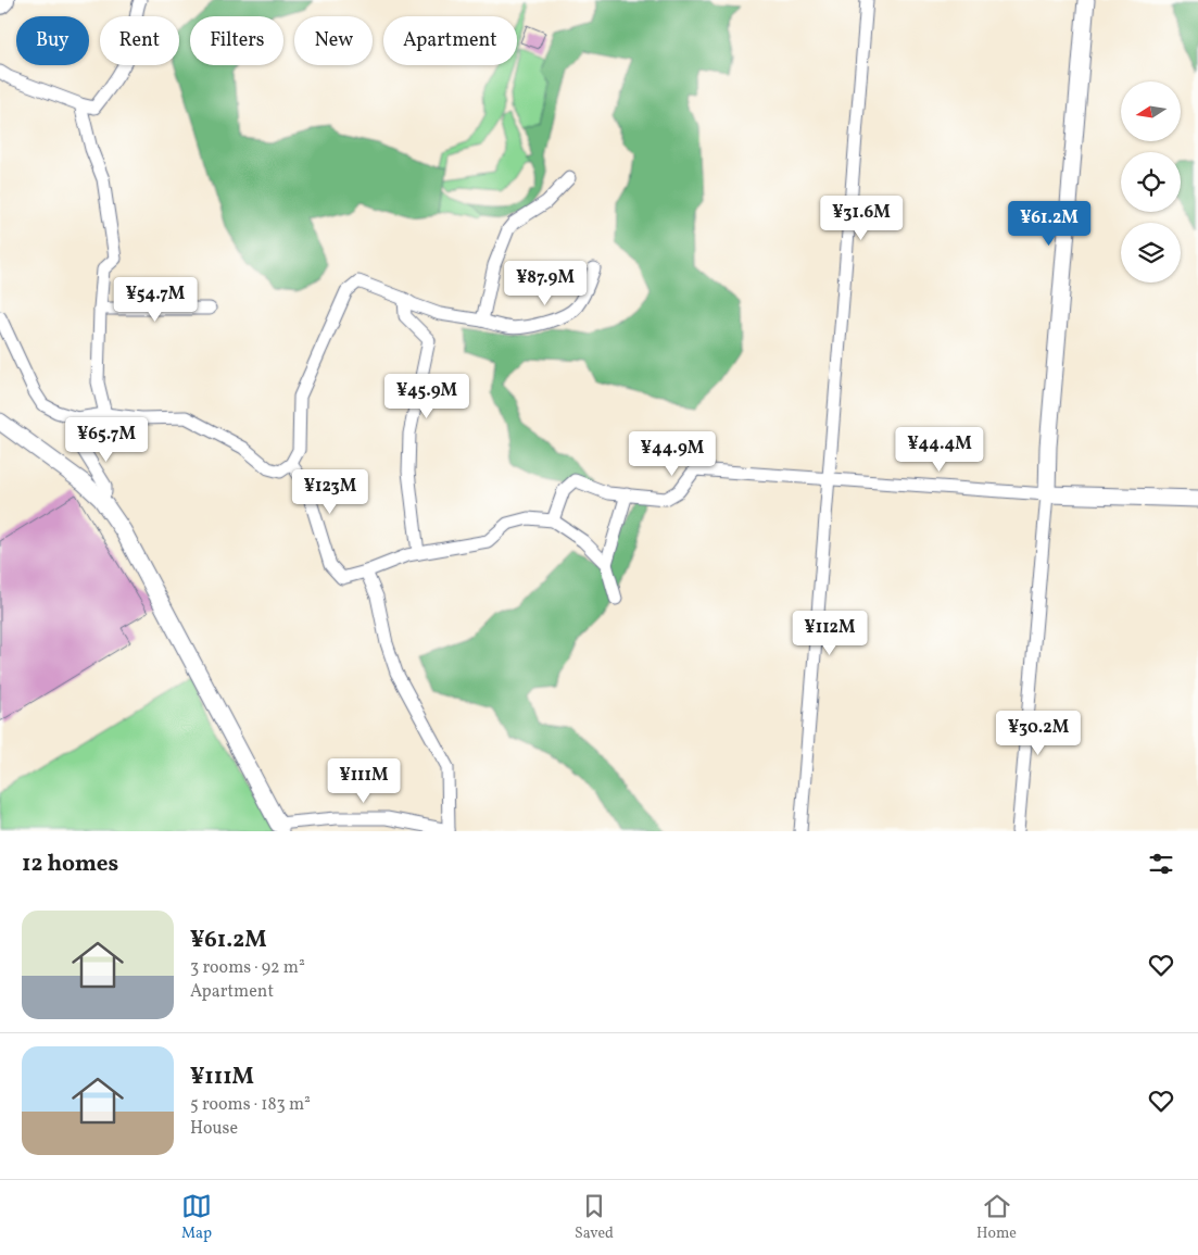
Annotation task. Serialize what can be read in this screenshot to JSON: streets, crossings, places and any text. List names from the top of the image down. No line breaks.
{"north":"left","page":{"chip":["Buy","Rent","Filters","New","Apartment"],"price":["¥31.6M","¥61.2M","¥87.9M","¥54.7M","¥45.9M","¥65.7M","¥44.4M","¥44.9M","¥123M","¥112M","¥30.2M","¥111M"],"heading":"12 homes","list":[{"name":"¥61.2M","note":"3 rooms · 92 m² · Apartment"},{"name":"¥111M","note":"5 rooms · 183 m² · House"}],"tabs":["Map","Saved","Home"]}}
